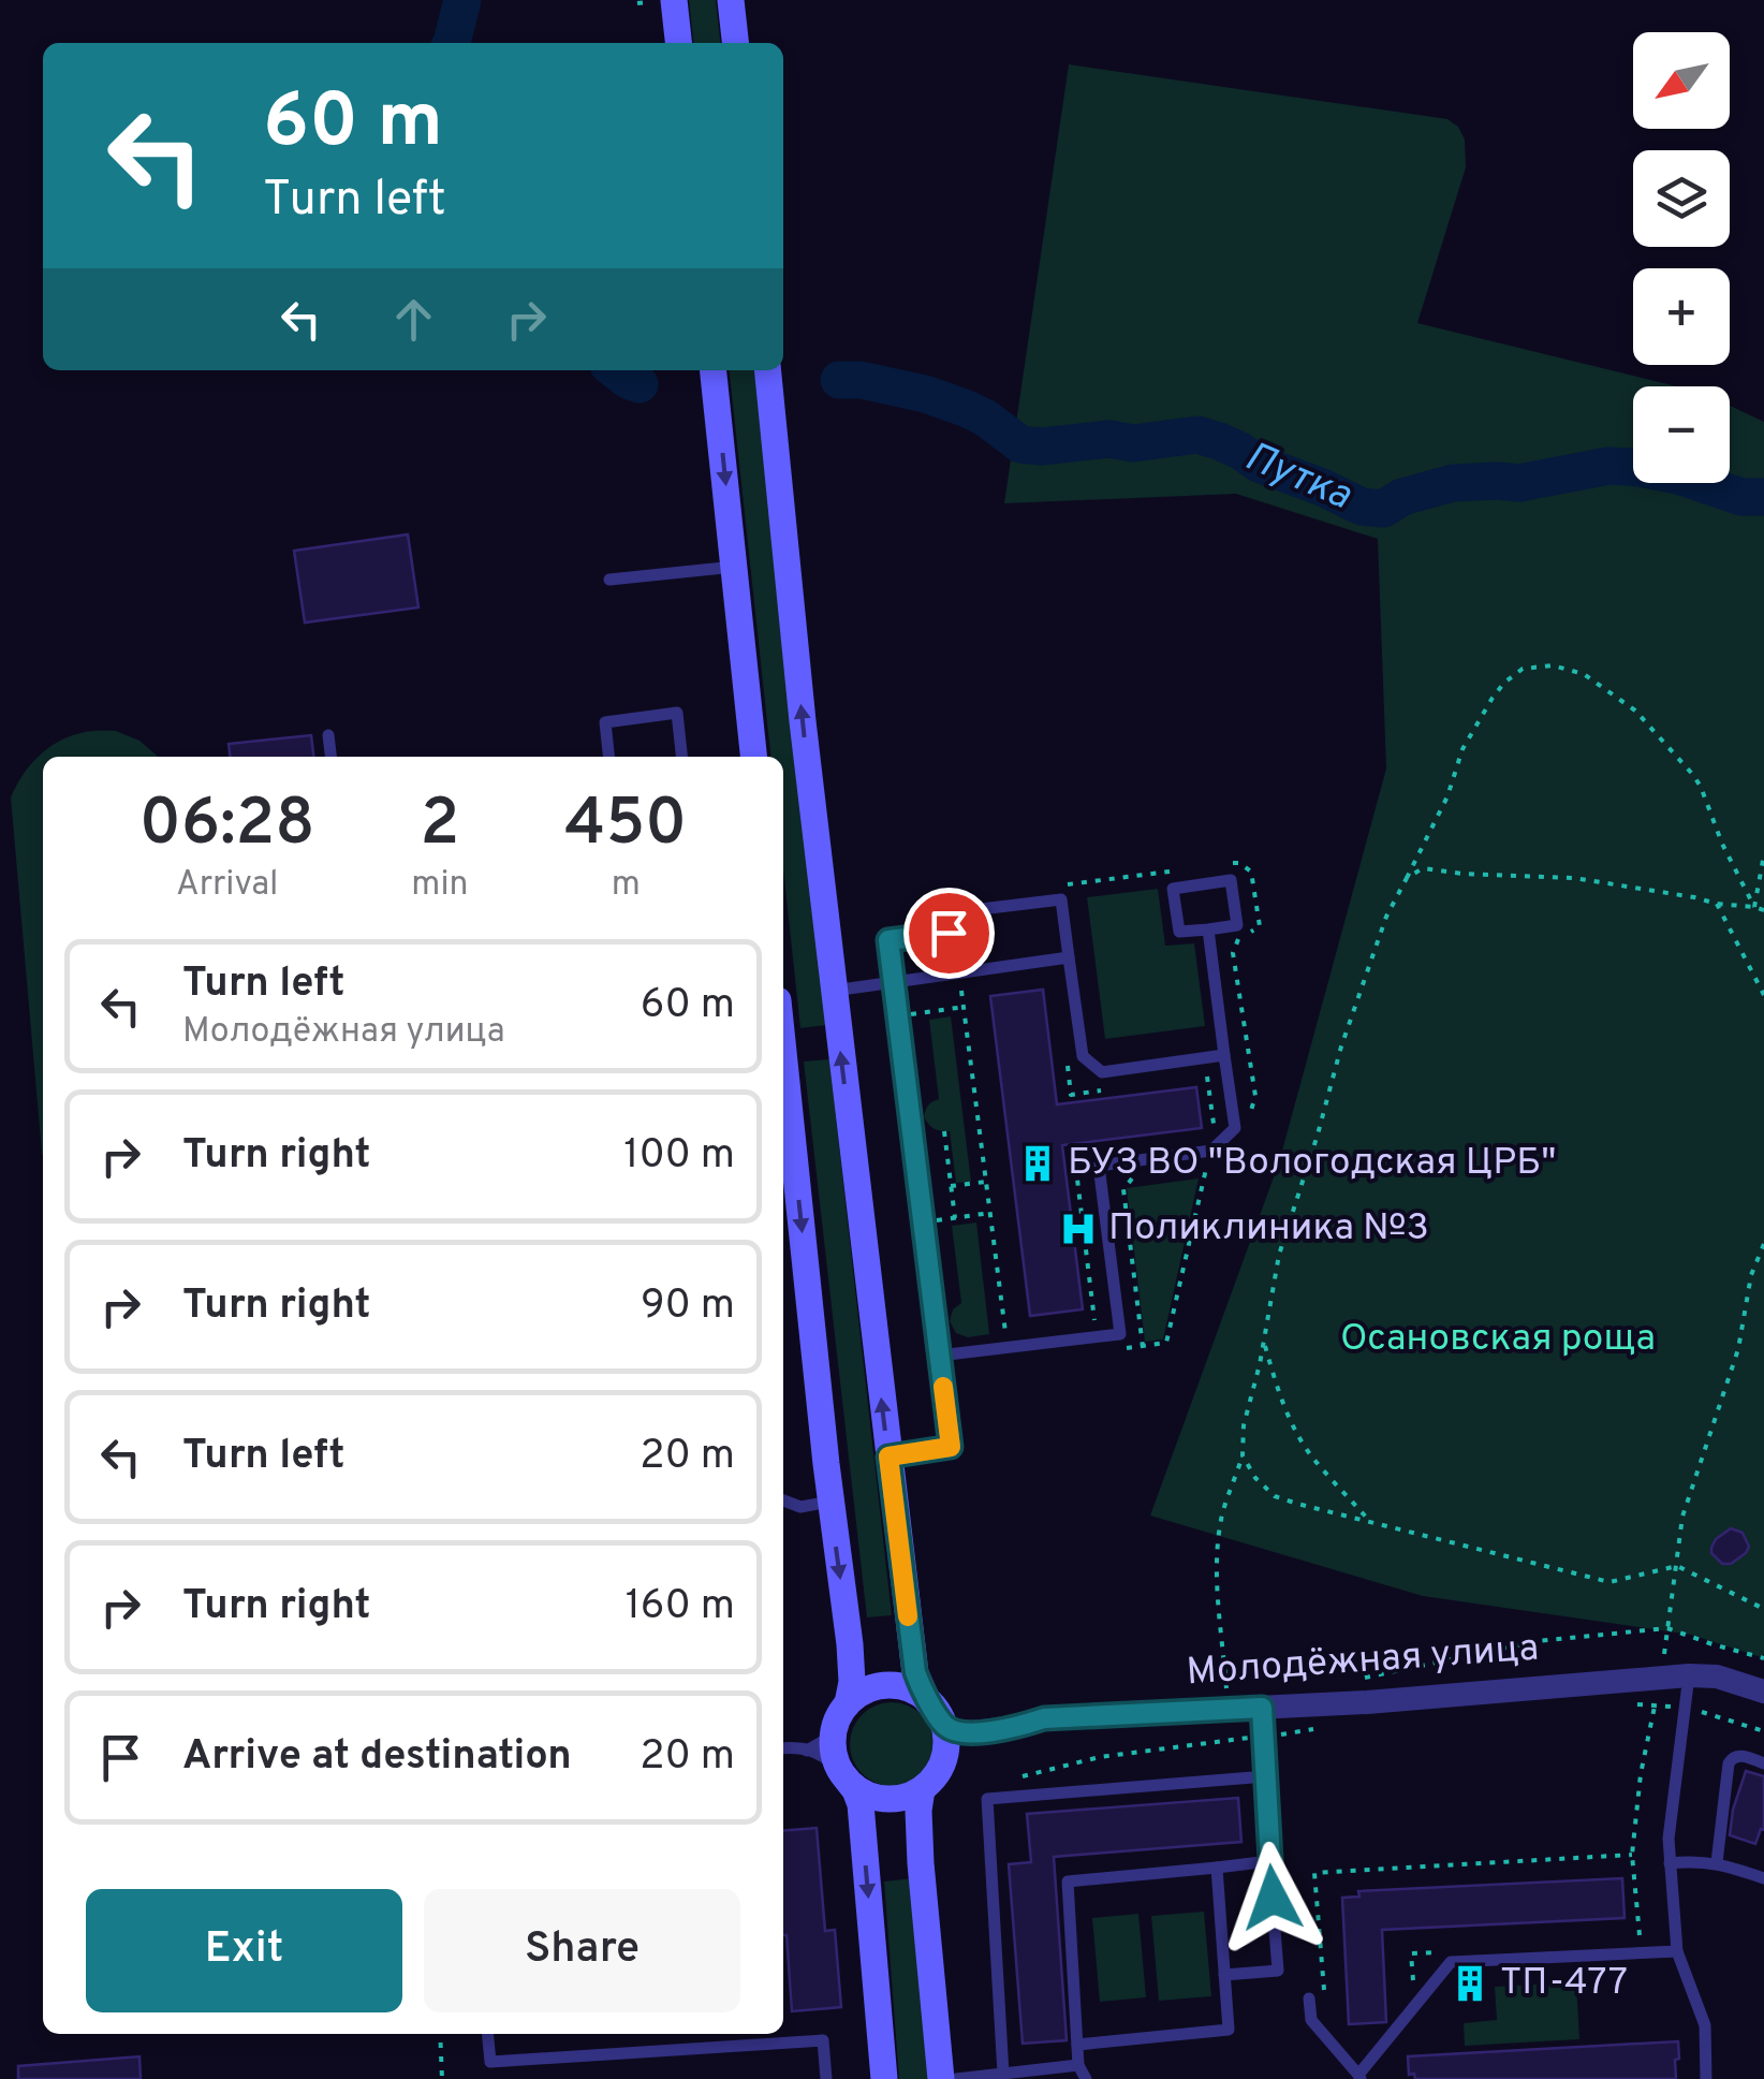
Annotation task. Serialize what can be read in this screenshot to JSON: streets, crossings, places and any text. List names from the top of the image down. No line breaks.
{"streets":{"street":["Молодёжная улица"]},"water":["Путка"],"parks":["Осановская роща"],"places":{"building":["БУЗ ВО \"Вологодская ЦРБ\"","ТП-477"],"hospital":["Поликлиника №3"]},"north":"bottom left","page":{"map_buttons":["+","−"],"turn":["60 m","Turn left"],"eta":["06:28","Arrival","2","min","450","m"],"list":[{"name":"Turn left","note":"Молодёжная улица","value":"60 m"},{"name":"Turn right","value":"100 m"},{"name":"Turn right","value":"90 m"},{"name":"Turn left","value":"20 m"},{"name":"Turn right","value":"160 m"},{"name":"Arrive at destination","value":"20 m"}],"buttons":["Exit","Share"]}}
